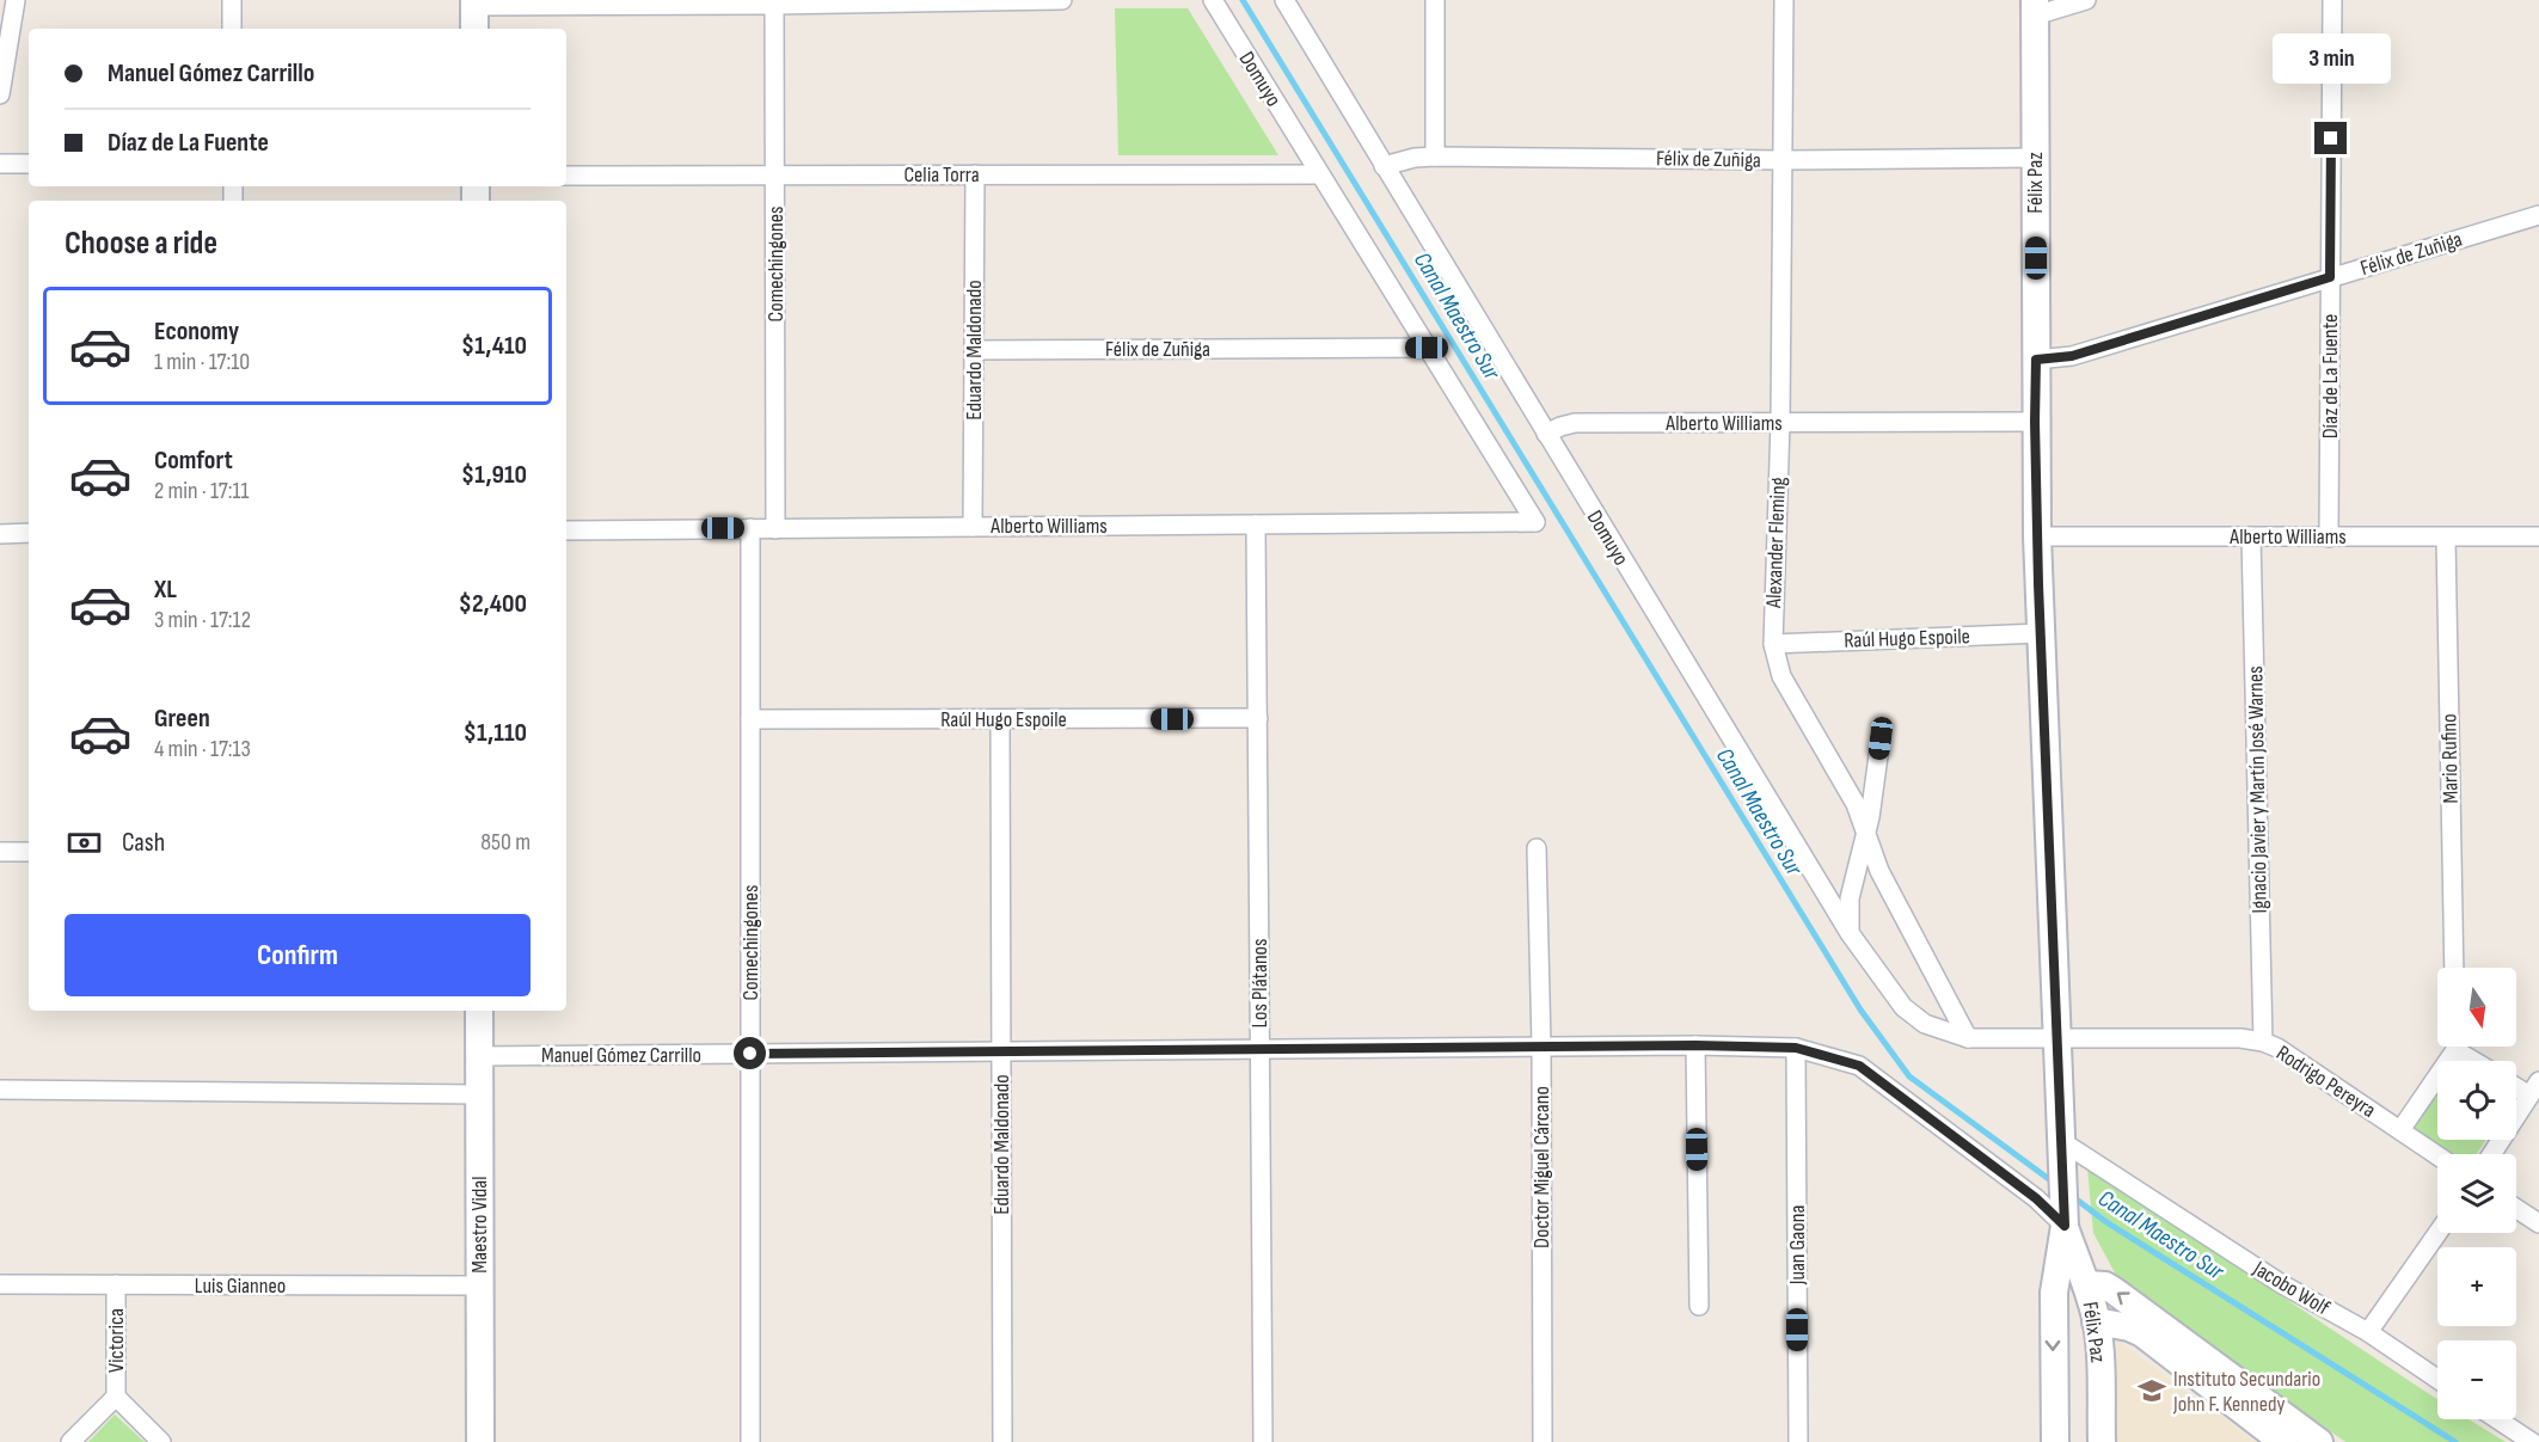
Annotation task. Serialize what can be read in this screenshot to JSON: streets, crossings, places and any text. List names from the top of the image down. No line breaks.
{"streets":{"main road":["Félix Paz","Maestro Vidal"],"street":["Domuyo","Félix de Zuñiga","Celia Torra","Comechingones","Eduardo Maldonado","Díaz de La Fuente","Alberto Williams","Alexander Fleming","Raúl Hugo Espoile","Mario Rufino","Ignacio Javier y Martín José Warnes","Los Plátanos","Manuel Gómez Carrillo","Rodrigo Pereyra","Doctor Miguel Cárcano","Juan Gaona","Luis Gianneo","Jacobo Wolf","Victorica"]},"crossings":[["Domuyo","Félix de Zuñiga"],["Domuyo","Celia Torra"],["Domuyo","Alberto Williams"],["Domuyo","Alexander Fleming"],["Domuyo","Rodrigo Pereyra"],["Félix de Zuñiga","Félix Paz"],["Félix de Zuñiga","Eduardo Maldonado"],["Félix de Zuñiga","Díaz de La Fuente"],["Félix de Zuñiga","Alexander Fleming"],["Celia Torra","Comechingones"],["Celia Torra","Eduardo Maldonado"],["Félix Paz","Alberto Williams"],["Félix Paz","Raúl Hugo Espoile"],["Félix Paz","Manuel Gómez Carrillo"],["Félix Paz","Rodrigo Pereyra"],["Félix Paz","Jacobo Wolf"],["Comechingones","Alberto Williams"],["Comechingones","Raúl Hugo Espoile"],["Comechingones","Manuel Gómez Carrillo"],["Eduardo Maldonado","Alberto Williams"],["Eduardo Maldonado","Raúl Hugo Espoile"],["Eduardo Maldonado","Manuel Gómez Carrillo"],["Díaz de La Fuente","Alberto Williams"],["Alberto Williams","Alexander Fleming"],["Alberto Williams","Mario Rufino"],["Alberto Williams","Ignacio Javier y Martín José Warnes"],["Alberto Williams","Los Plátanos"],["Alexander Fleming","Raúl Hugo Espoile"],["Alexander Fleming","Rodrigo Pereyra"],["Raúl Hugo Espoile","Los Plátanos"],["Ignacio Javier y Martín José Warnes","Rodrigo Pereyra"],["Los Plátanos","Manuel Gómez Carrillo"],["Manuel Gómez Carrillo","Doctor Miguel Cárcano"],["Manuel Gómez Carrillo","Maestro Vidal"],["Manuel Gómez Carrillo","Juan Gaona"],["Maestro Vidal","Luis Gianneo"],["Luis Gianneo","Victorica"]],"water":["Canal Maestro Sur"],"places":{"school or university":["Instituto Secundario John F. Kennedy"]},"north":"bottom","page":{"banner":["Manuel Gómez Carrillo","Díaz de La Fuente"],"bubble":"3 min","heading":"Choose a ride","list":[{"name":"Economy","note":"1 min · 17:10","value":"$1,410"},{"name":"Comfort","note":"2 min · 17:11","value":"$1,910"},{"name":"XL","note":"3 min · 17:12","value":"$2,400"},{"name":"Green","note":"4 min · 17:13","value":"$1,110"}],"pay":["Cash","850 m"],"buttons":"Confirm","map_buttons":["+","−"]}}
